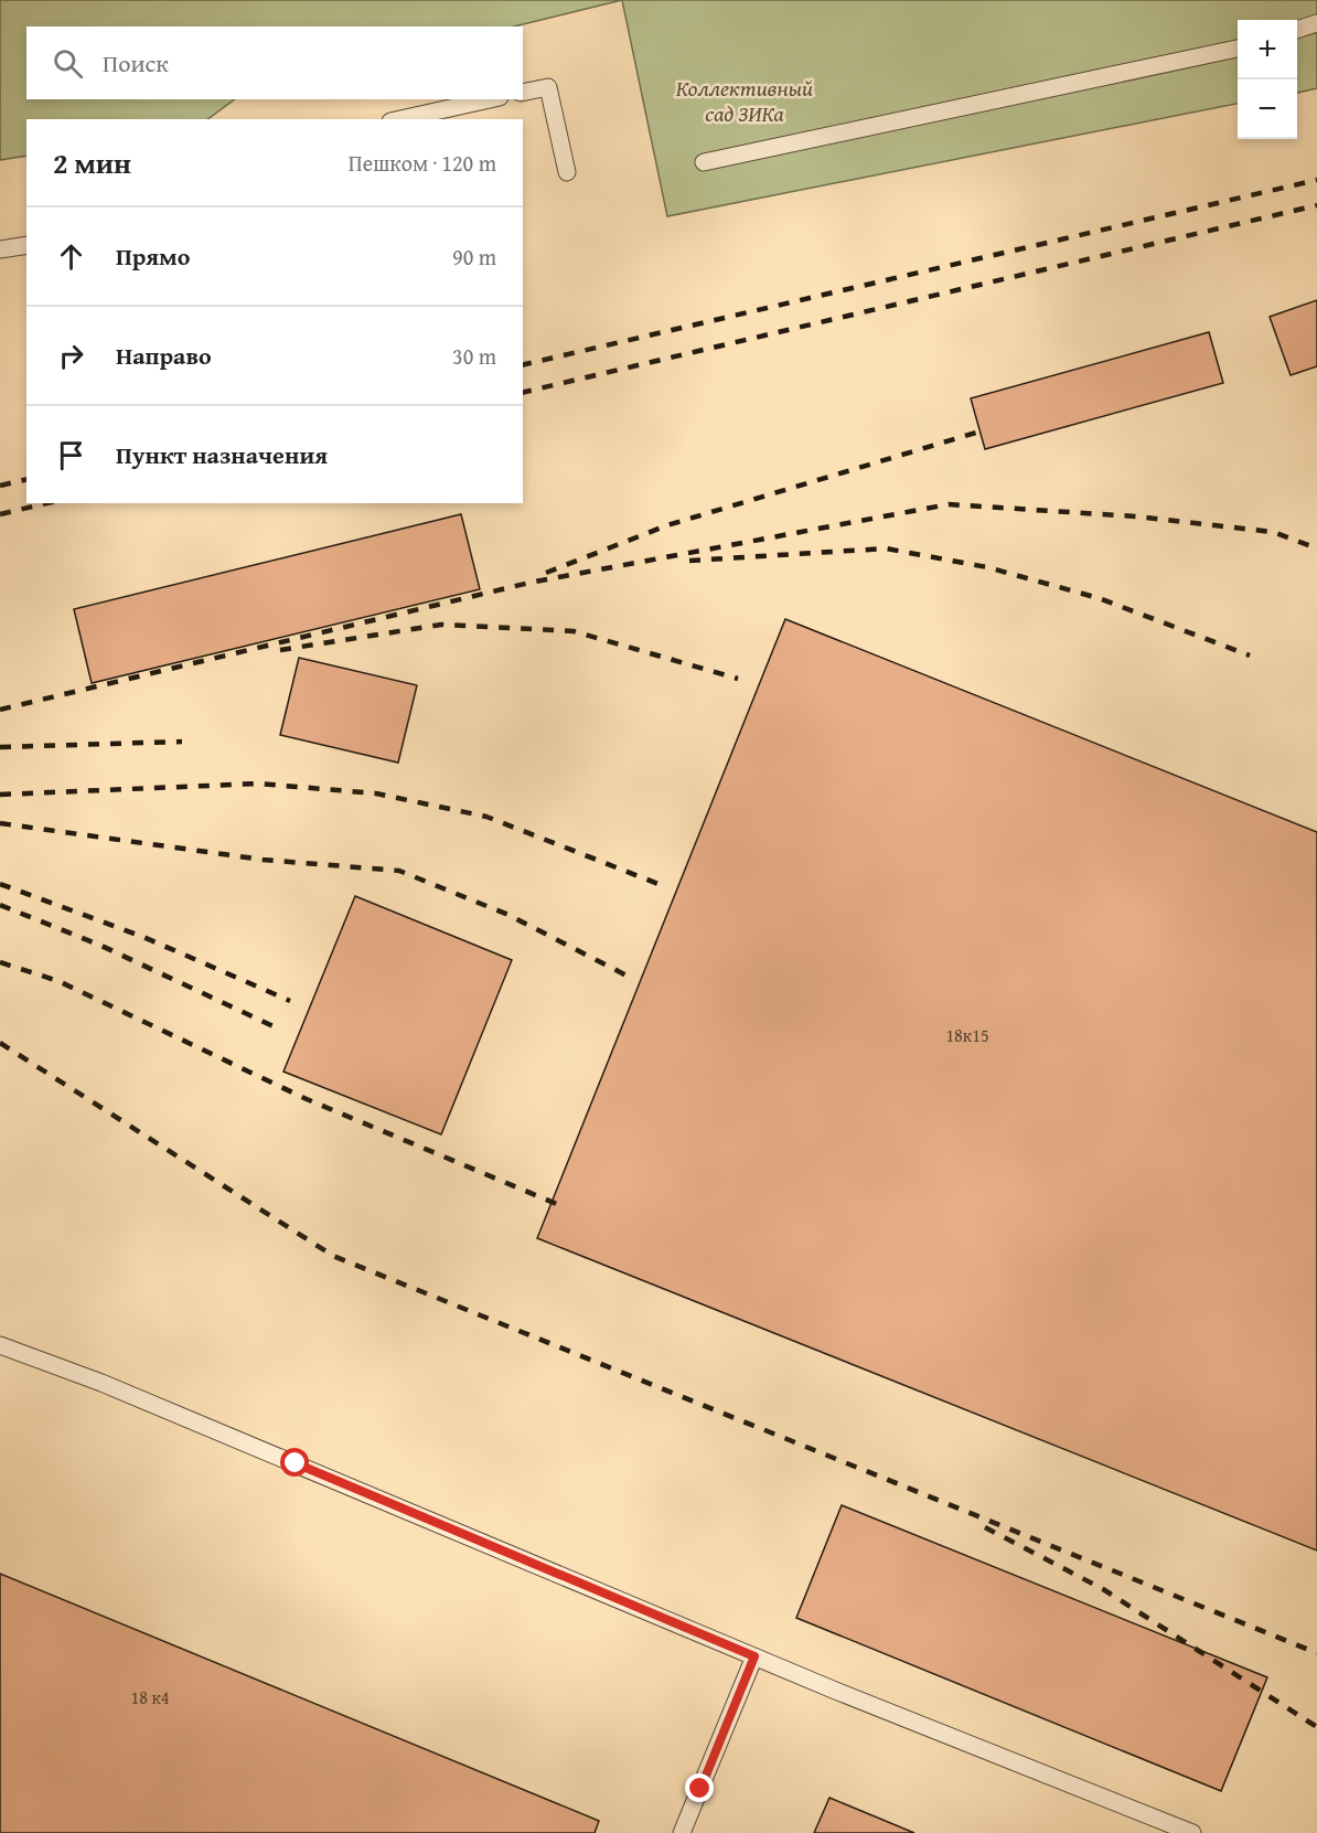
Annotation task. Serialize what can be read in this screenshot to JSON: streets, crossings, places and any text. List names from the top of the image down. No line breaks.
{"parks":["Коллективный сад ЗИКа"],"house_numbers":["18к15","18 к4"],"page":{"map_buttons":["+","−"],"search":"Поиск","heading":["2 мин","Пешком · 120 m"],"list":[["Прямо","90 m"],["Направо","30 m"],"Пункт назначения"]}}
